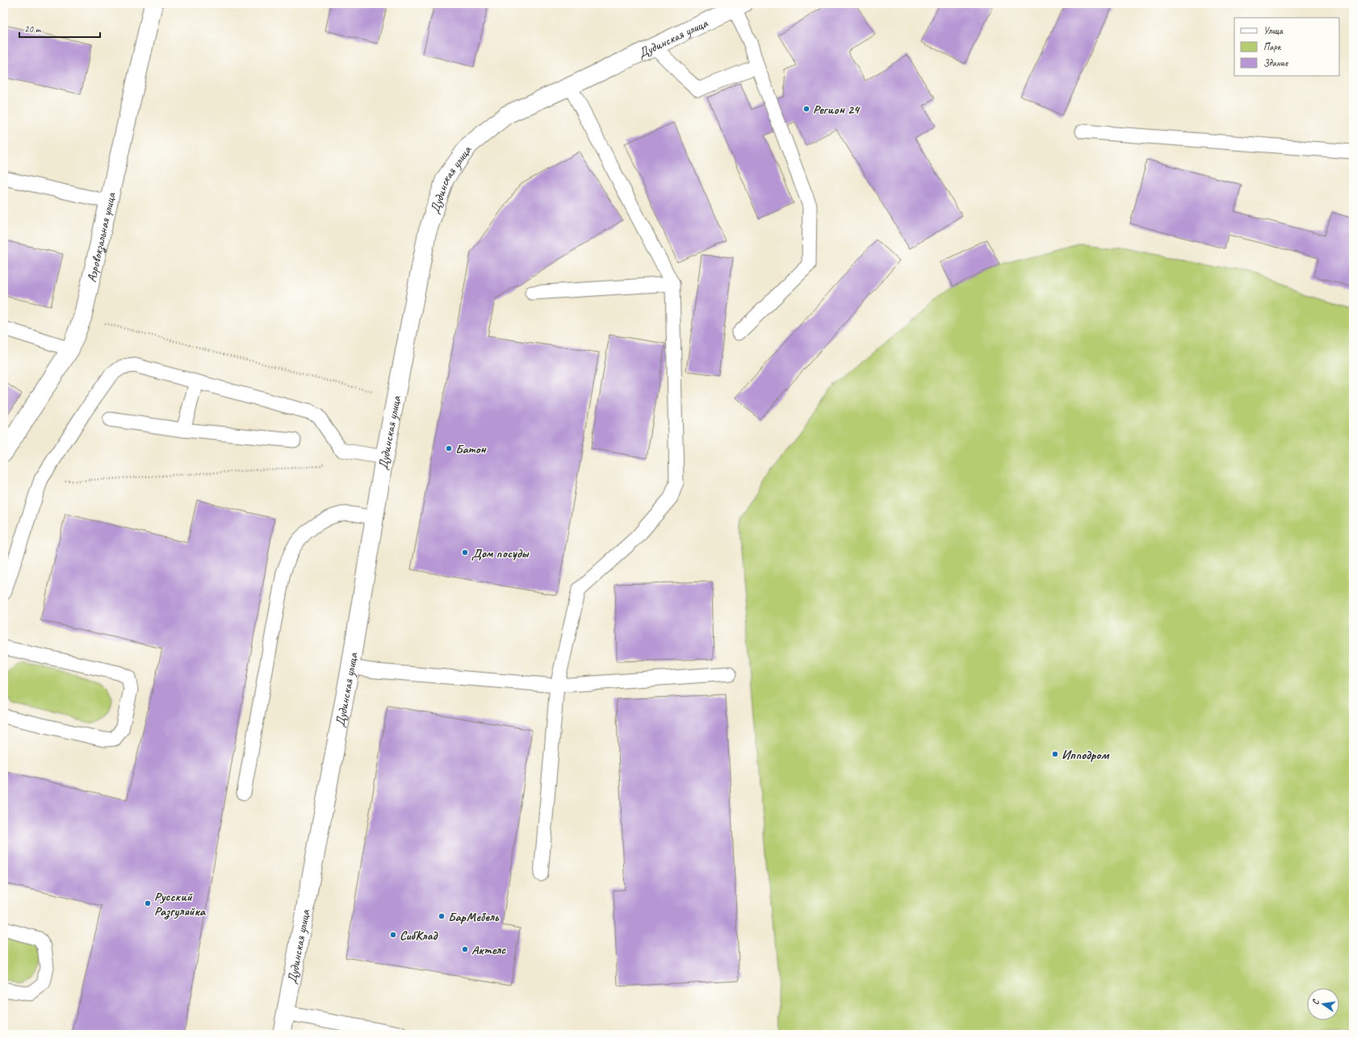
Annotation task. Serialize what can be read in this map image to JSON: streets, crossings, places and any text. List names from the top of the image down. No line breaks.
{"streets":{"street":["Дудинская улица","Аэровокзальная улица"]},"places":["Регион 24","Батон","Дом посуды","Ипподром","Русский Разгуляйка","БарМебель","СибКлад","Актелс"],"legend":["Улица","Парк","Здание"],"scale_bar":"20 m","north":"left"}
